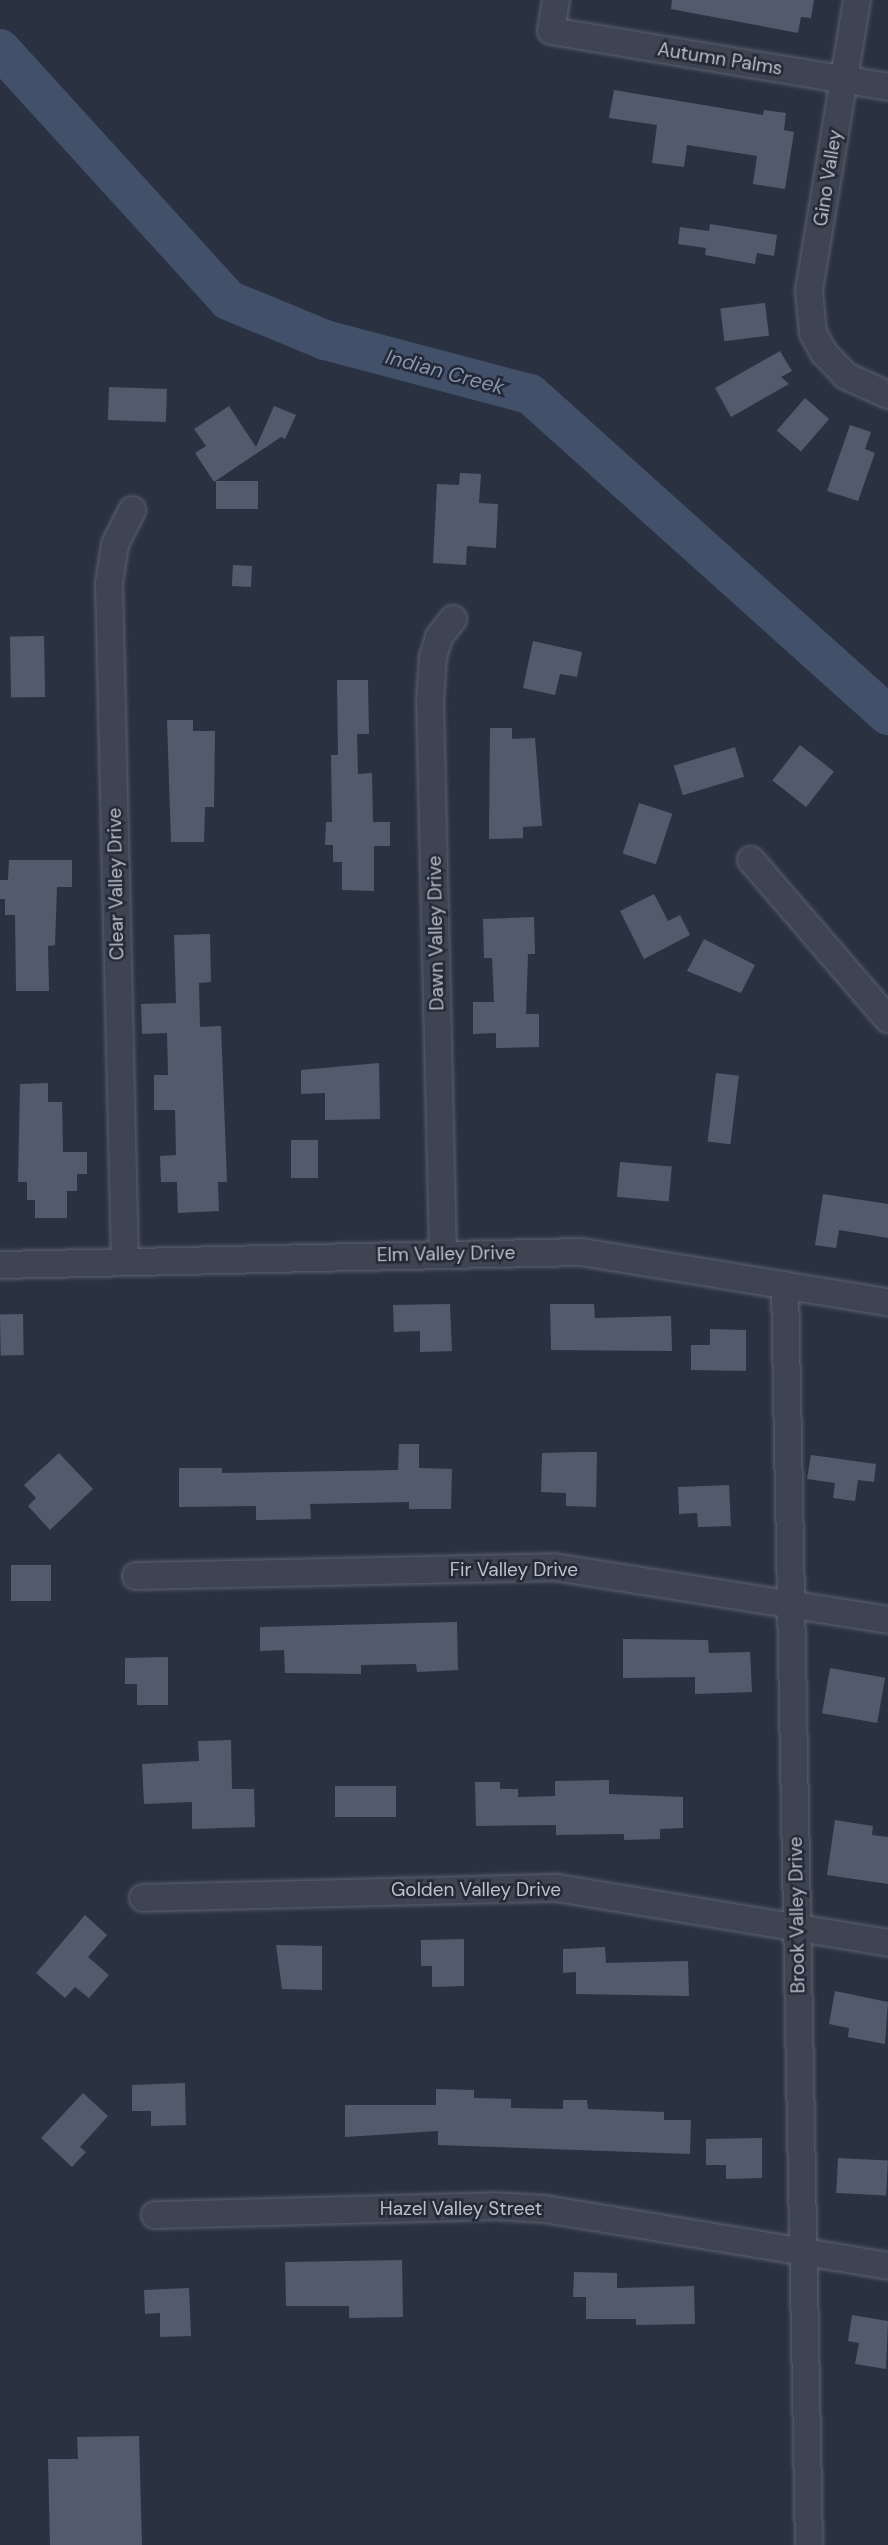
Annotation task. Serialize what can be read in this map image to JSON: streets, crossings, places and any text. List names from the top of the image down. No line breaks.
{"streets":{"street":["Autumn Palms","Gino Valley","Clear Valley Drive","Dawn Valley Drive","Elm Valley Drive","Fir Valley Drive","Golden Valley Drive","Brook Valley Drive","Hazel Valley Street"]},"crossings":[["Autumn Palms","Gino Valley"],["Clear Valley Drive","Elm Valley Drive"],["Dawn Valley Drive","Elm Valley Drive"],["Elm Valley Drive","Brook Valley Drive"],["Fir Valley Drive","Brook Valley Drive"],["Golden Valley Drive","Brook Valley Drive"],["Brook Valley Drive","Hazel Valley Street"]],"water":["Indian Creek"]}
